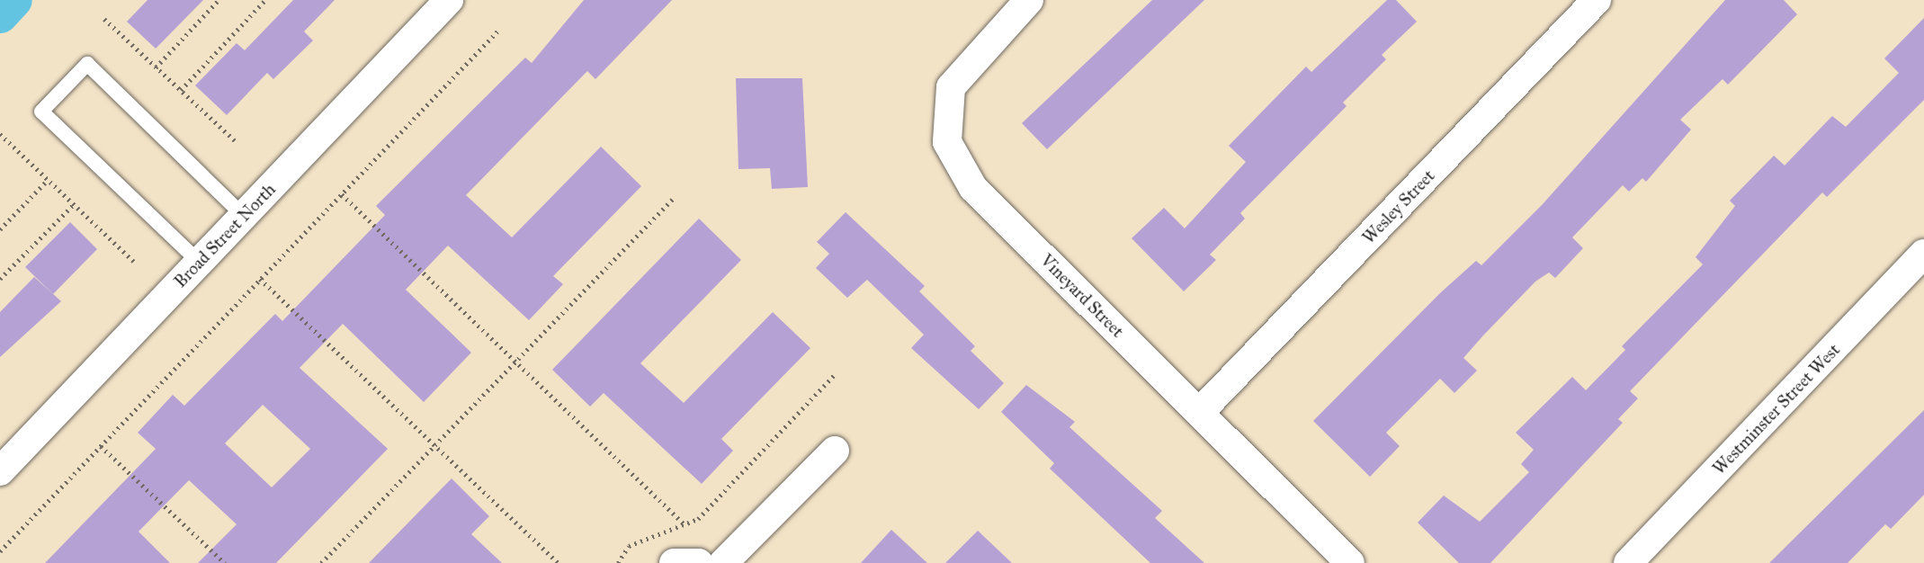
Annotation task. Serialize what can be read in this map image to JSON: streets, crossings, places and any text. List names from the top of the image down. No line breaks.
{"streets":{"street":["Wesley Street","Broad Street North","Vineyard Street","Westminster Street West"]},"crossings":[["Wesley Street","Vineyard Street"]]}
